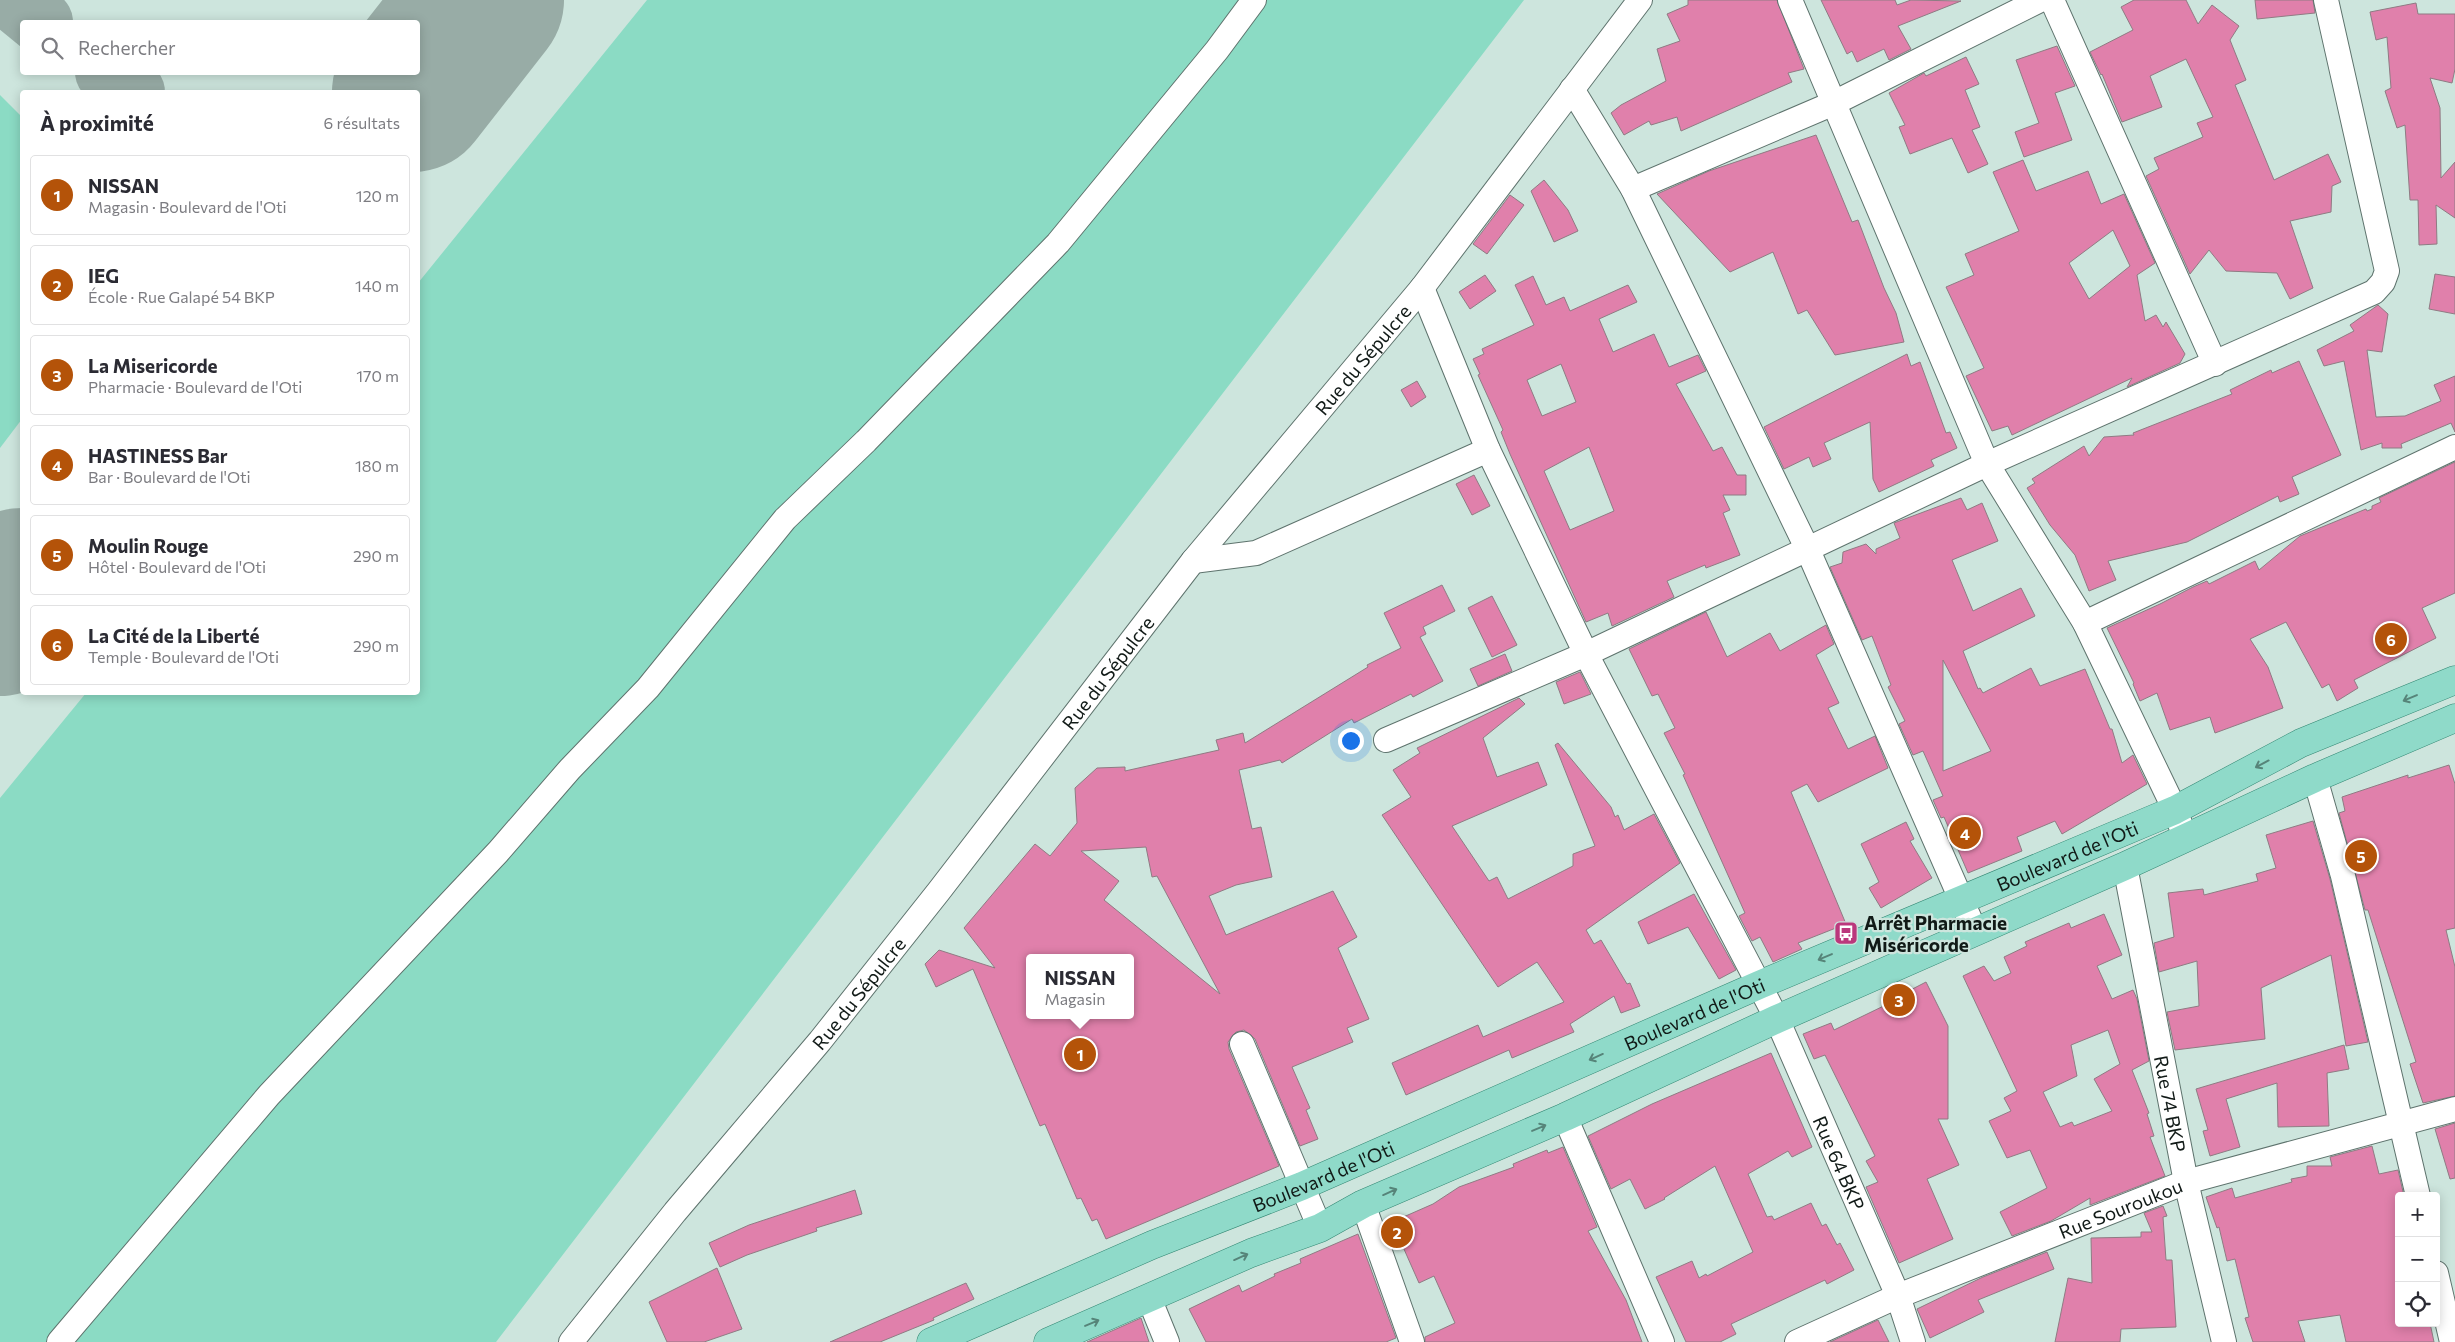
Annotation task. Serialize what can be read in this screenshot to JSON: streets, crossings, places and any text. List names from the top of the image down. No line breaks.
{"streets":{"main road":["Boulevard de l'Oti"],"street":["Rue du Sépulcre","Rue 74 BKP","Rue 64 BKP","Rue Souroukou"]},"crossings":[["Rue du Sépulcre","Rue 64 BKP"],["Boulevard de l'Oti","Rue 74 BKP"],["Boulevard de l'Oti","Rue 64 BKP"],["Rue 74 BKP","Rue Souroukou"],["Rue 64 BKP","Rue Souroukou"]],"places":{"bus stop":["Arrêt Pharmacie Miséricorde"]},"page":{"search":"Rechercher","heading":["À proximité","6 résultats"],"list":[{"mark":"1","name":"NISSAN","note":"Magasin · Boulevard de l'Oti","value":"120 m"},{"mark":"2","name":"IEG","note":"École · Rue Galapé 54 BKP","value":"140 m"},{"mark":"3","name":"La Misericorde","note":"Pharmacie · Boulevard de l'Oti","value":"170 m"},{"mark":"4","name":"HASTINESS Bar","note":"Bar · Boulevard de l'Oti","value":"180 m"},{"mark":"5","name":"Moulin Rouge","note":"Hôtel · Boulevard de l'Oti","value":"290 m"},{"mark":"6","name":"La Cité de la Liberté","note":"Temple · Boulevard de l'Oti","value":"290 m"}],"pins":["6","4","5","3","1","2"],"popup":["NISSAN","Magasin"],"map_buttons":["+","−"]}}
